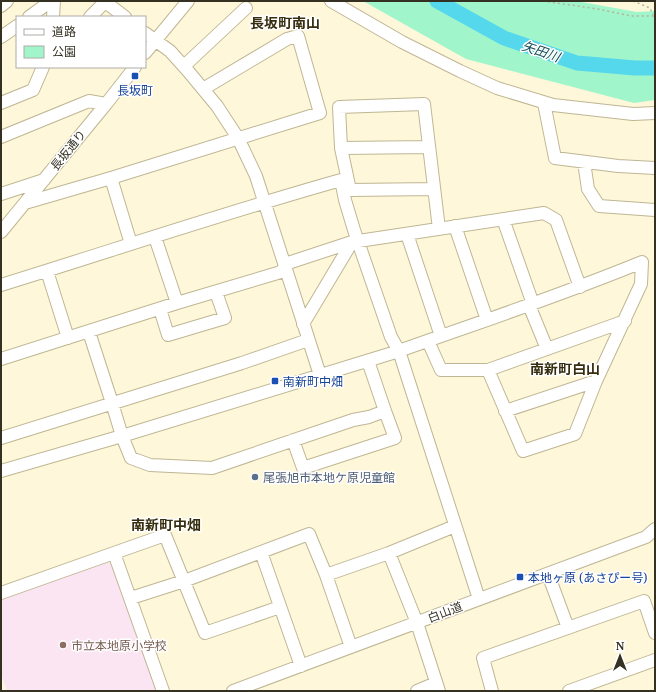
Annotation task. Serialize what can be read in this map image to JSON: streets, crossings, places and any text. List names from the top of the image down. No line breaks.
{"streets":{"street":["長坂通り","白山道"]},"districts":["長坂町南山","南新町白山","南新町中畑"],"water":["矢田川"],"places":{"transit":["長坂町","南新町中畑","本地ヶ原 (あさぴー号)"],"other":["尾張旭市本地ケ原児童館","市立本地原小学校"]},"legend":["道路","公園"],"north":"top"}
